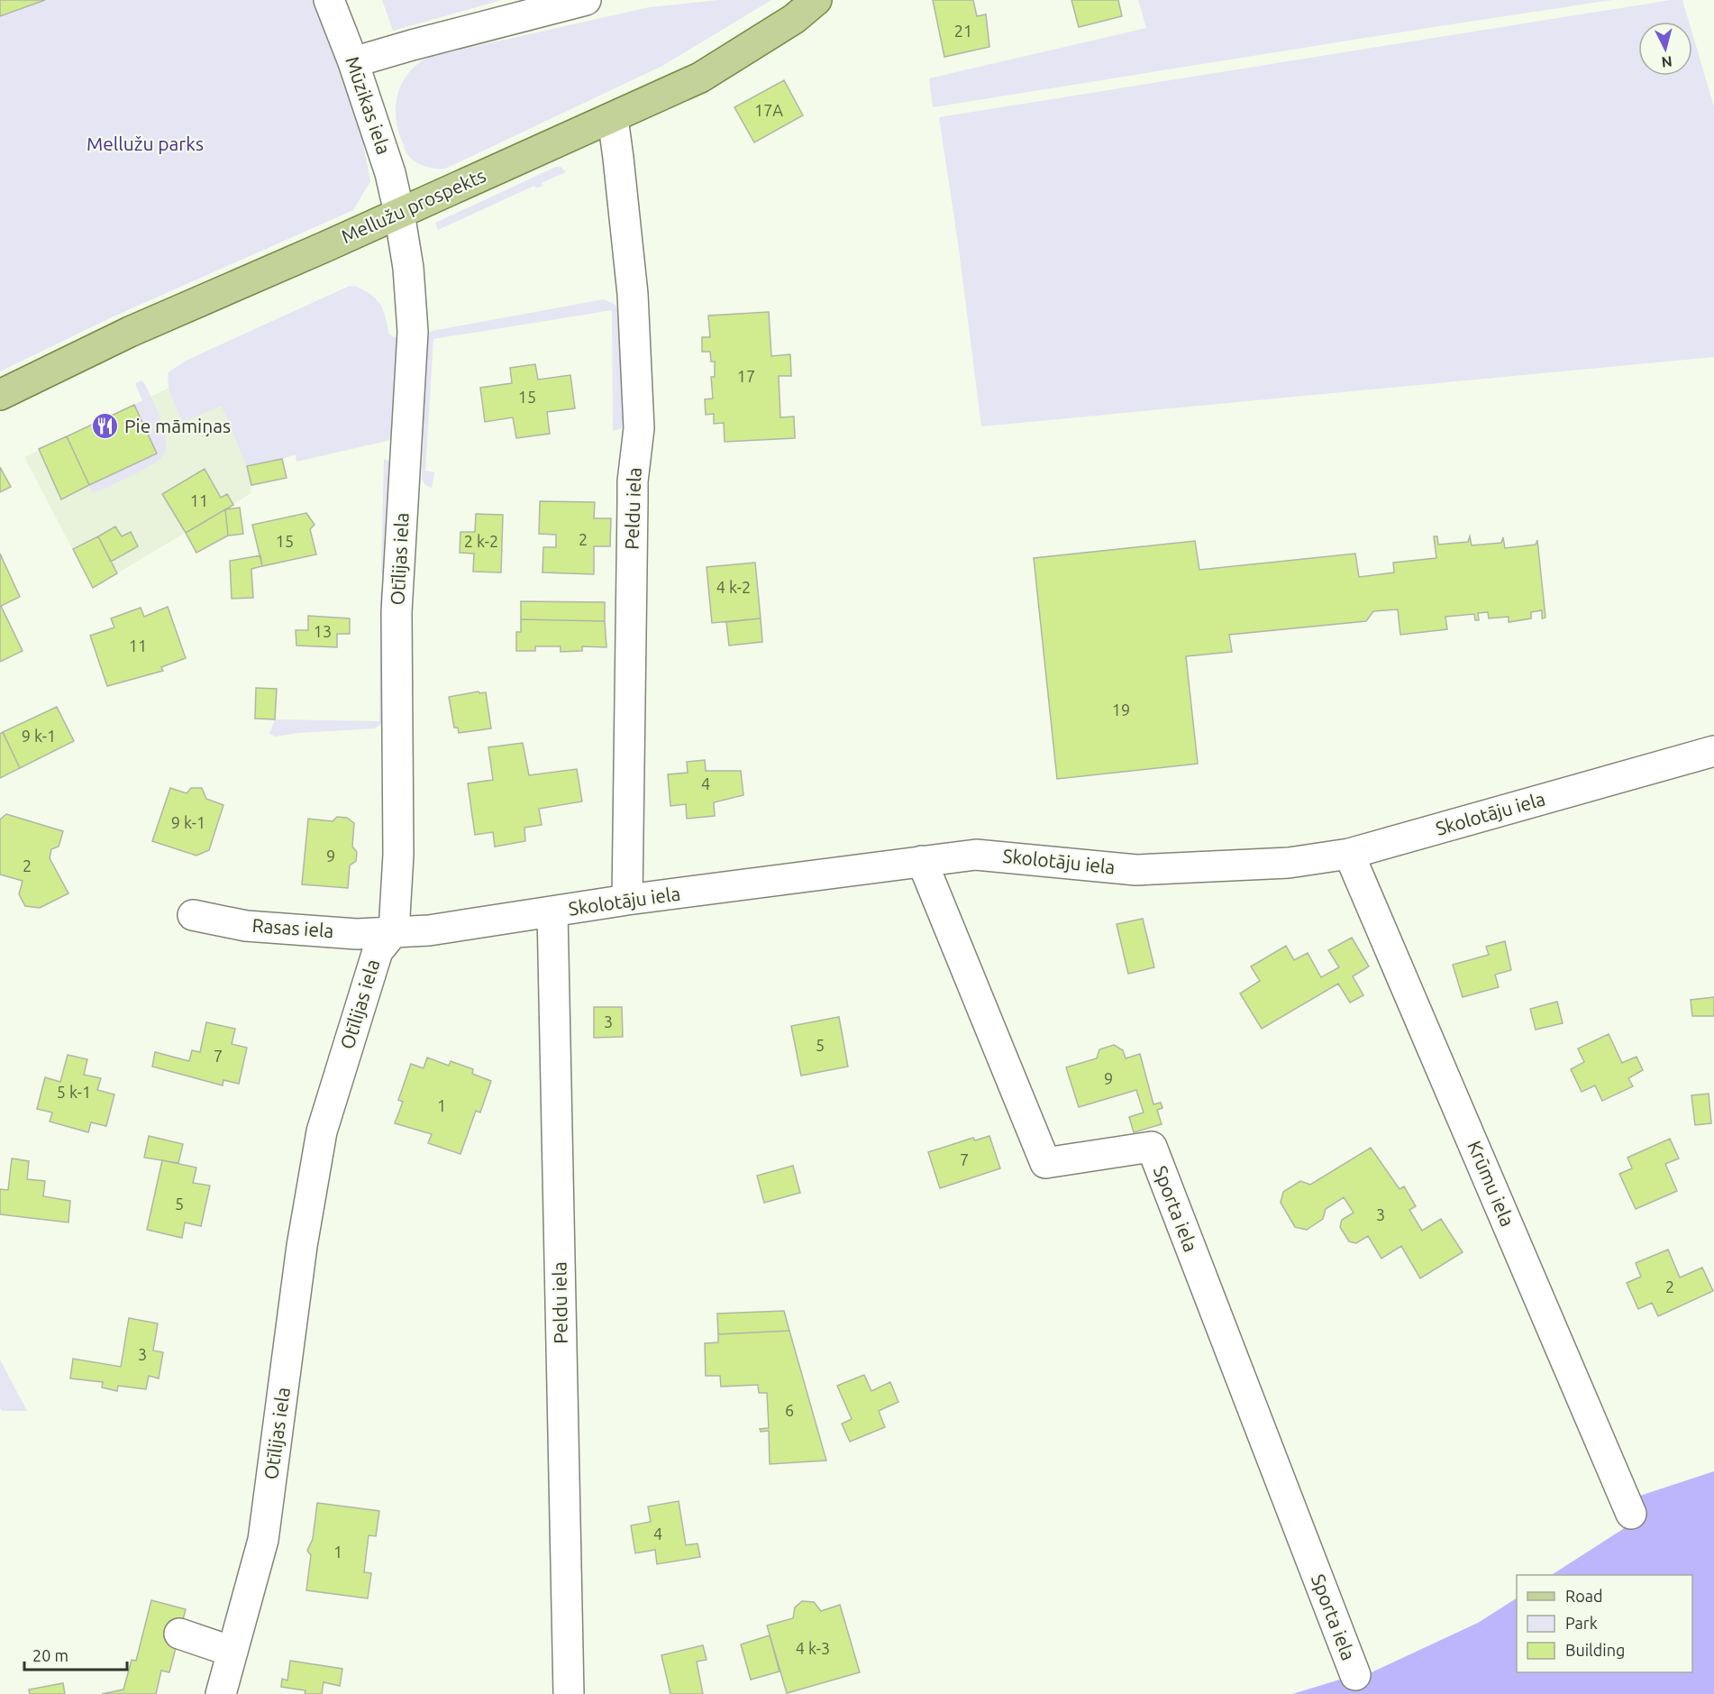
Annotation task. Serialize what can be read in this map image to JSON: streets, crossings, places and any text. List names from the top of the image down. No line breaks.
{"streets":{"main road":["Mellužu prospekts"],"street":["Mūzikas iela","Peldu iela","Otīlijas iela","Skolotāju iela","Rasas iela","Krūmu iela","Sporta iela"]},"crossings":[["Mūzikas iela","Mellužu prospekts"],["Mūzikas iela","Otīlijas iela"],["Mellužu prospekts","Peldu iela"],["Mellužu prospekts","Otīlijas iela"],["Peldu iela","Skolotāju iela"],["Otīlijas iela","Skolotāju iela"],["Otīlijas iela","Rasas iela"],["Skolotāju iela","Rasas iela"],["Skolotāju iela","Krūmu iela"],["Skolotāju iela","Sporta iela"]],"parks":["Mellužu parks"],"places":{"restaurant":["Pie māmiņas"]},"house_numbers":["21","17A","17","15","11","2","15","2 k-2","4 k-2","13","11","19","9 k-1","4","9 k-1","9","2","3","5","7","9","5 k-1","1","7","5","3","2","3","6","4","1","4 k-3"],"legend":["Road","Park","Building"],"scale_bar":"20 m","north":"bottom"}
